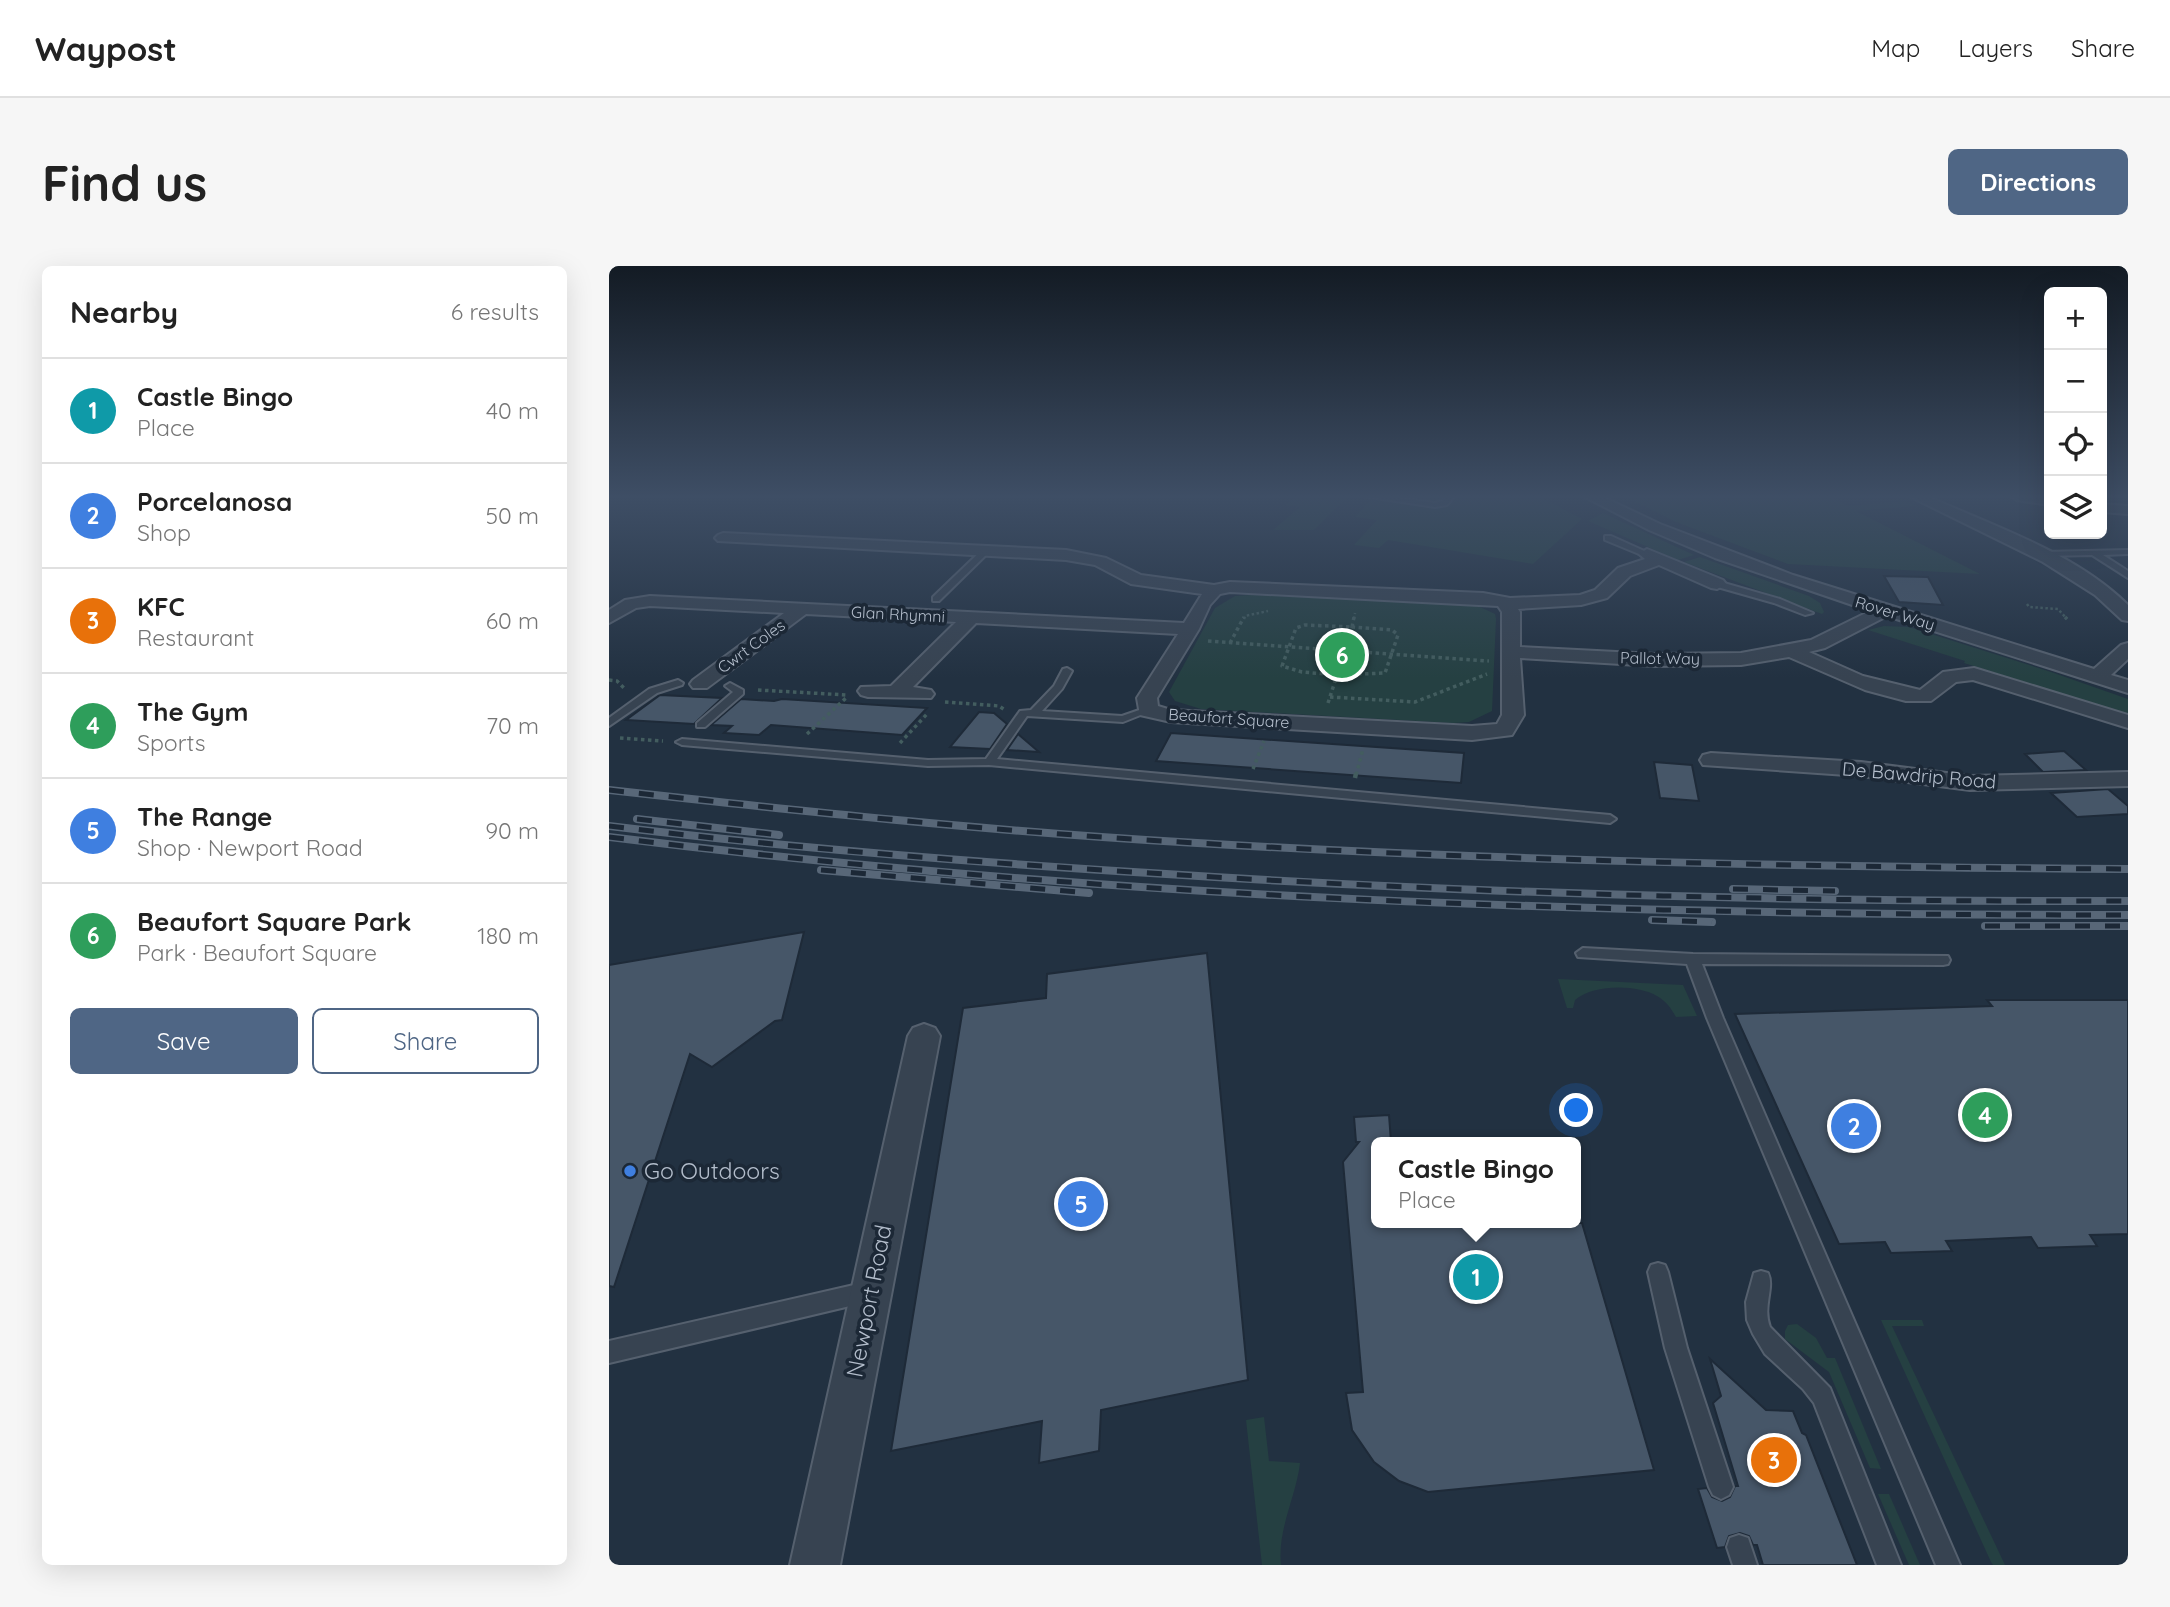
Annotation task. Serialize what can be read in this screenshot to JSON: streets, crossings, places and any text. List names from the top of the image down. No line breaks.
{"streets":{"street":["Rover Way","Glan Rhymni","Cwrt Coles","Pallot Way","Beaufort Square","De Bawdrip Road","Newport Road"]},"crossings":[["Rover Way","Pallot Way"],["Glan Rhymni","Cwrt Coles"],["Glan Rhymni","Beaufort Square"],["Pallot Way","Beaufort Square"]],"places":["Go Outdoors"],"page":{"header":"Waypost","nav":["Map","Layers","Share"],"buttons":["Directions",["Save","Share"]],"title":"Find us","heading":["Nearby","6 results"],"map_buttons":["+","−"],"list":[{"mark":"1","name":"Castle Bingo","note":"Place","value":"40 m"},{"mark":"2","name":"Porcelanosa","note":"Shop","value":"50 m"},{"mark":"3","name":"KFC","note":"Restaurant","value":"60 m"},{"mark":"4","name":"The Gym","note":"Sports","value":"70 m"},{"mark":"5","name":"The Range","note":"Shop · Newport Road","value":"90 m"},{"mark":"6","name":"Beaufort Square Park","note":"Park · Beaufort Square","value":"180 m"}],"pins":["6","4","2","5","1","3"],"popup":["Castle Bingo","Place"]}}
